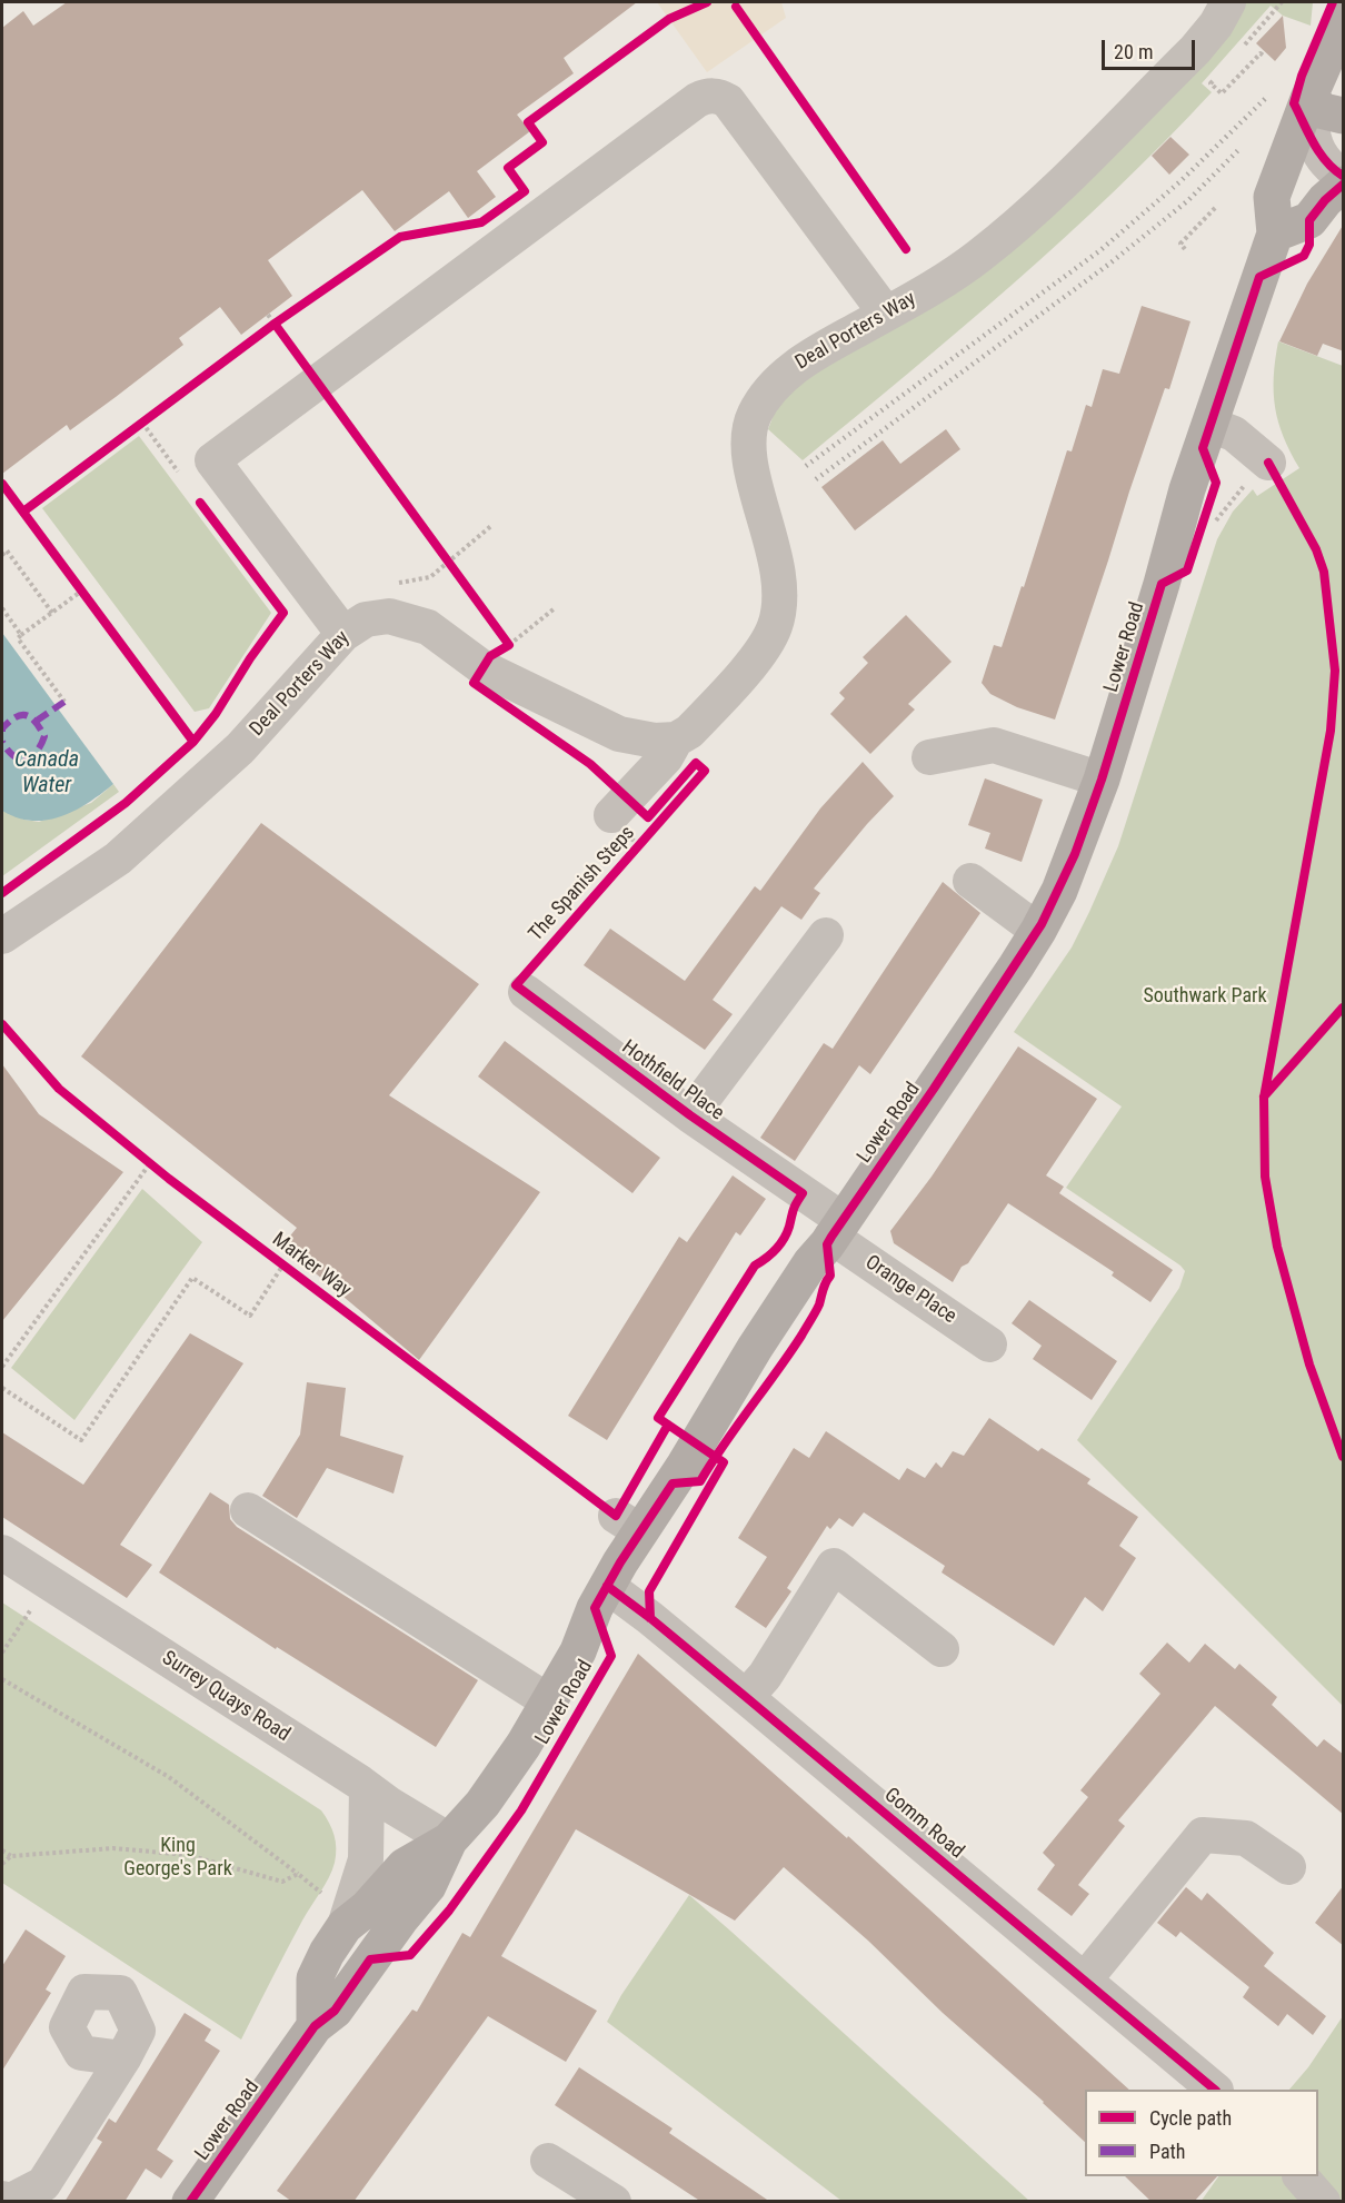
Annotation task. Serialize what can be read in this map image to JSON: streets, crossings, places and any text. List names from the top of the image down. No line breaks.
{"streets":{"main road":["Lower Road"],"street":["Deal Porters Way","Hothfield Place","Orange Place","Surrey Quays Road","Gomm Road"],"cycle path":["The Spanish Steps","Marker Way"]},"crossings":[["Lower Road","Hothfield Place"],["Lower Road","Orange Place"],["Lower Road","Surrey Quays Road"],["Lower Road","Gomm Road"],["Hothfield Place","Orange Place"]],"water":["Canada Water"],"parks":["Southwark Park","King George's Park"],"legend":["Cycle path","Path"],"scale_bar":"20 m"}
